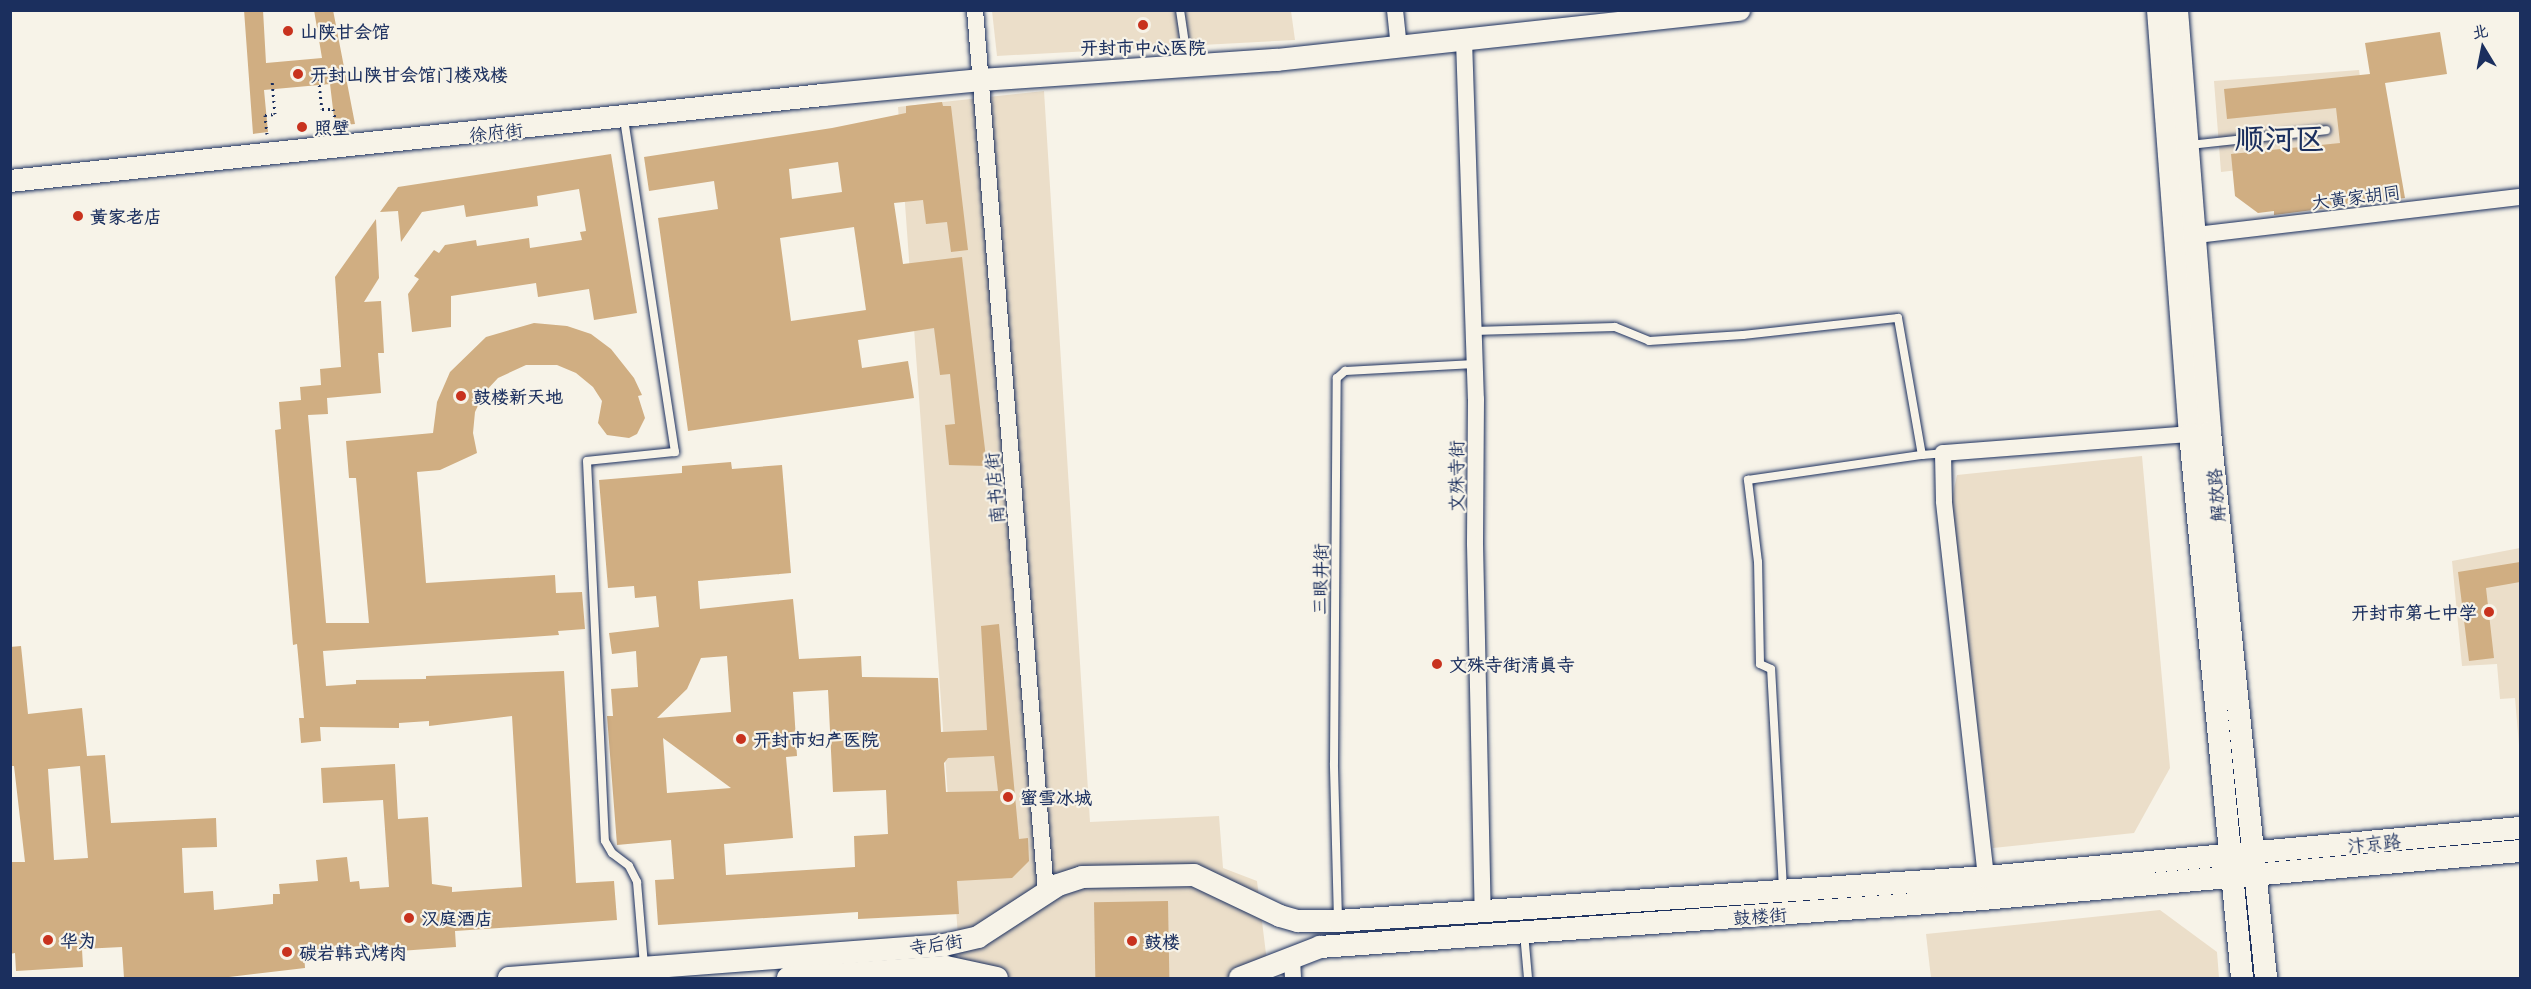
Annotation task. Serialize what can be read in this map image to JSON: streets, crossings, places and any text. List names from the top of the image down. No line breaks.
{"streets":{"street":["徐府街","大黄家胡同","文殊寺街","南书店街","解放路","汴京路","鼓楼街","寺后街"],"lane":["三眼井街"]},"crossings":[["徐府街","文殊寺街"],["徐府街","南书店街"],["大黄家胡同","解放路"],["文殊寺街","三眼井街"],["文殊寺街","鼓楼街"],["南书店街","寺后街"],["解放路","汴京路"],["解放路","鼓楼街"],["三眼井街","鼓楼街"],["三眼井街","寺后街"],["汴京路","鼓楼街"],["鼓楼街","寺后街"]],"districts":["顺河区"],"places":["开封市中心医院","山陕甘会馆","开封山陕甘会馆门楼戏楼","照壁","黄家老店","鼓楼新天地","开封市第七中学","文殊寺街清真寺","开封市妇产医院","蜜雪冰城","汉庭酒店","华为","鼓楼","碳岩韩式烤肉"],"north":"top"}
